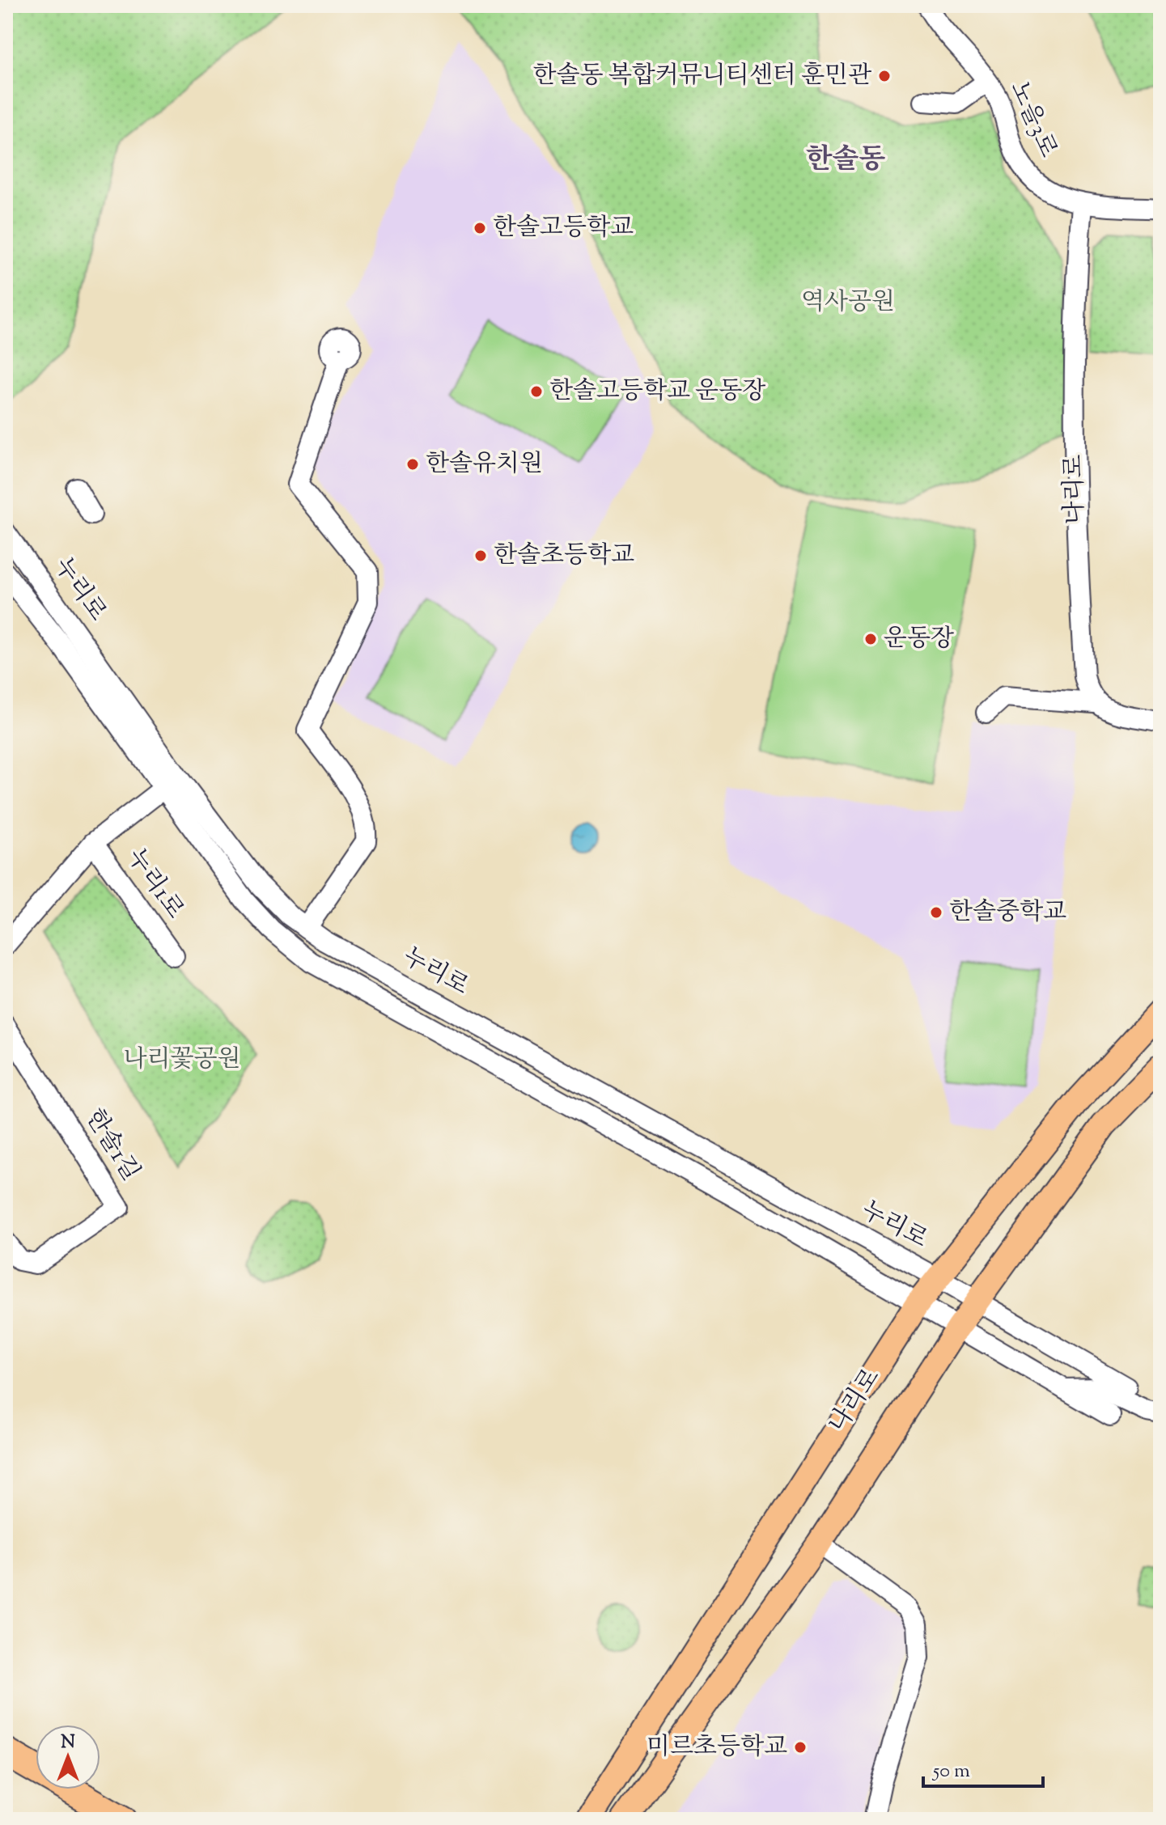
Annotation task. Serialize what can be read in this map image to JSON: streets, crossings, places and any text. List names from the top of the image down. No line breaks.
{"streets":{"main road":["나리로"],"street":["노을3로","누리로","누리1로","한솔1길"]},"crossings":[["노을3로","나리로"],["나리로","누리로"],["누리로","누리1로"]],"districts":["한솔동"],"parks":["역사공원","나리꽃공원"],"places":["한솔동 복합커뮤니티센터 훈민관","한솔고등학교","한솔고등학교 운동장","한솔유치원","한솔초등학교","운동장","한솔중학교","미르초등학교"],"scale_bar":"50 m","north":"top"}
